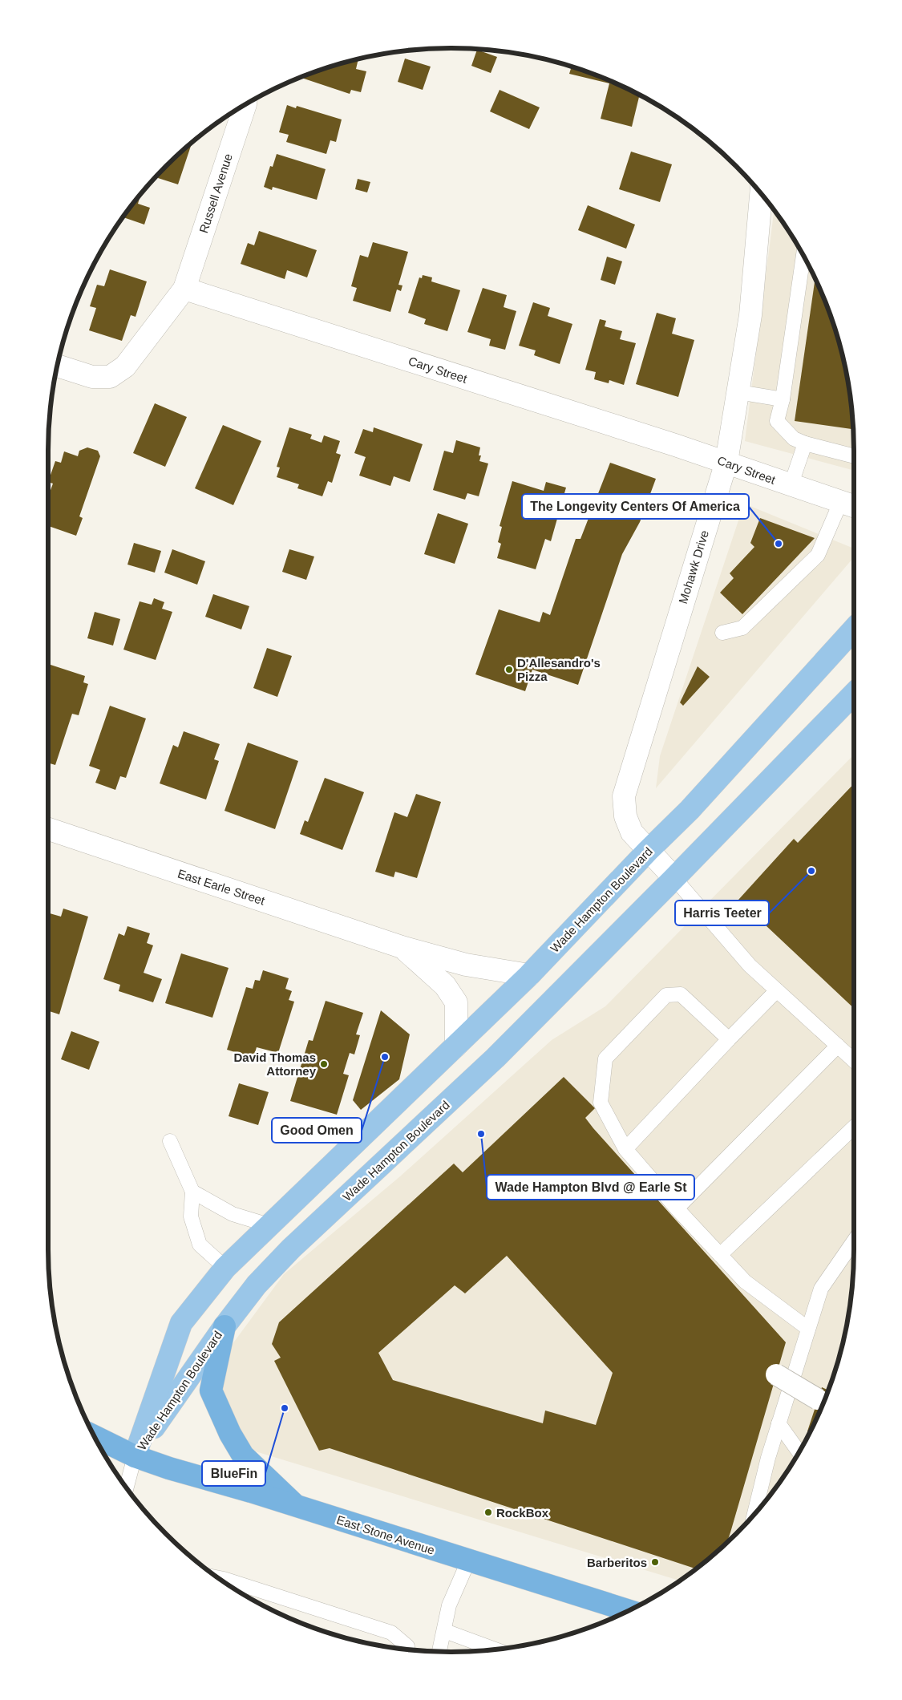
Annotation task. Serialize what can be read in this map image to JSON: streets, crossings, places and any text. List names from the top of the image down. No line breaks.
{"streets":{"highway":["East Stone Avenue"],"main road":["Wade Hampton Boulevard"],"street":["Russell Avenue","Cary Street","Mohawk Drive","East Earle Street"]},"crossings":[["Russell Avenue","Cary Street"],["Cary Street","Mohawk Drive"],["Mohawk Drive","Wade Hampton Boulevard"],["East Earle Street","Wade Hampton Boulevard"],["Wade Hampton Boulevard","East Stone Avenue"]],"places":["The Longevity Centers Of America","D'Allesandro's Pizza","Harris Teeter","Good Omen","David Thomas Attorney","Wade Hampton Blvd @ Earle St","BlueFin","RockBox","Barberitos"]}
